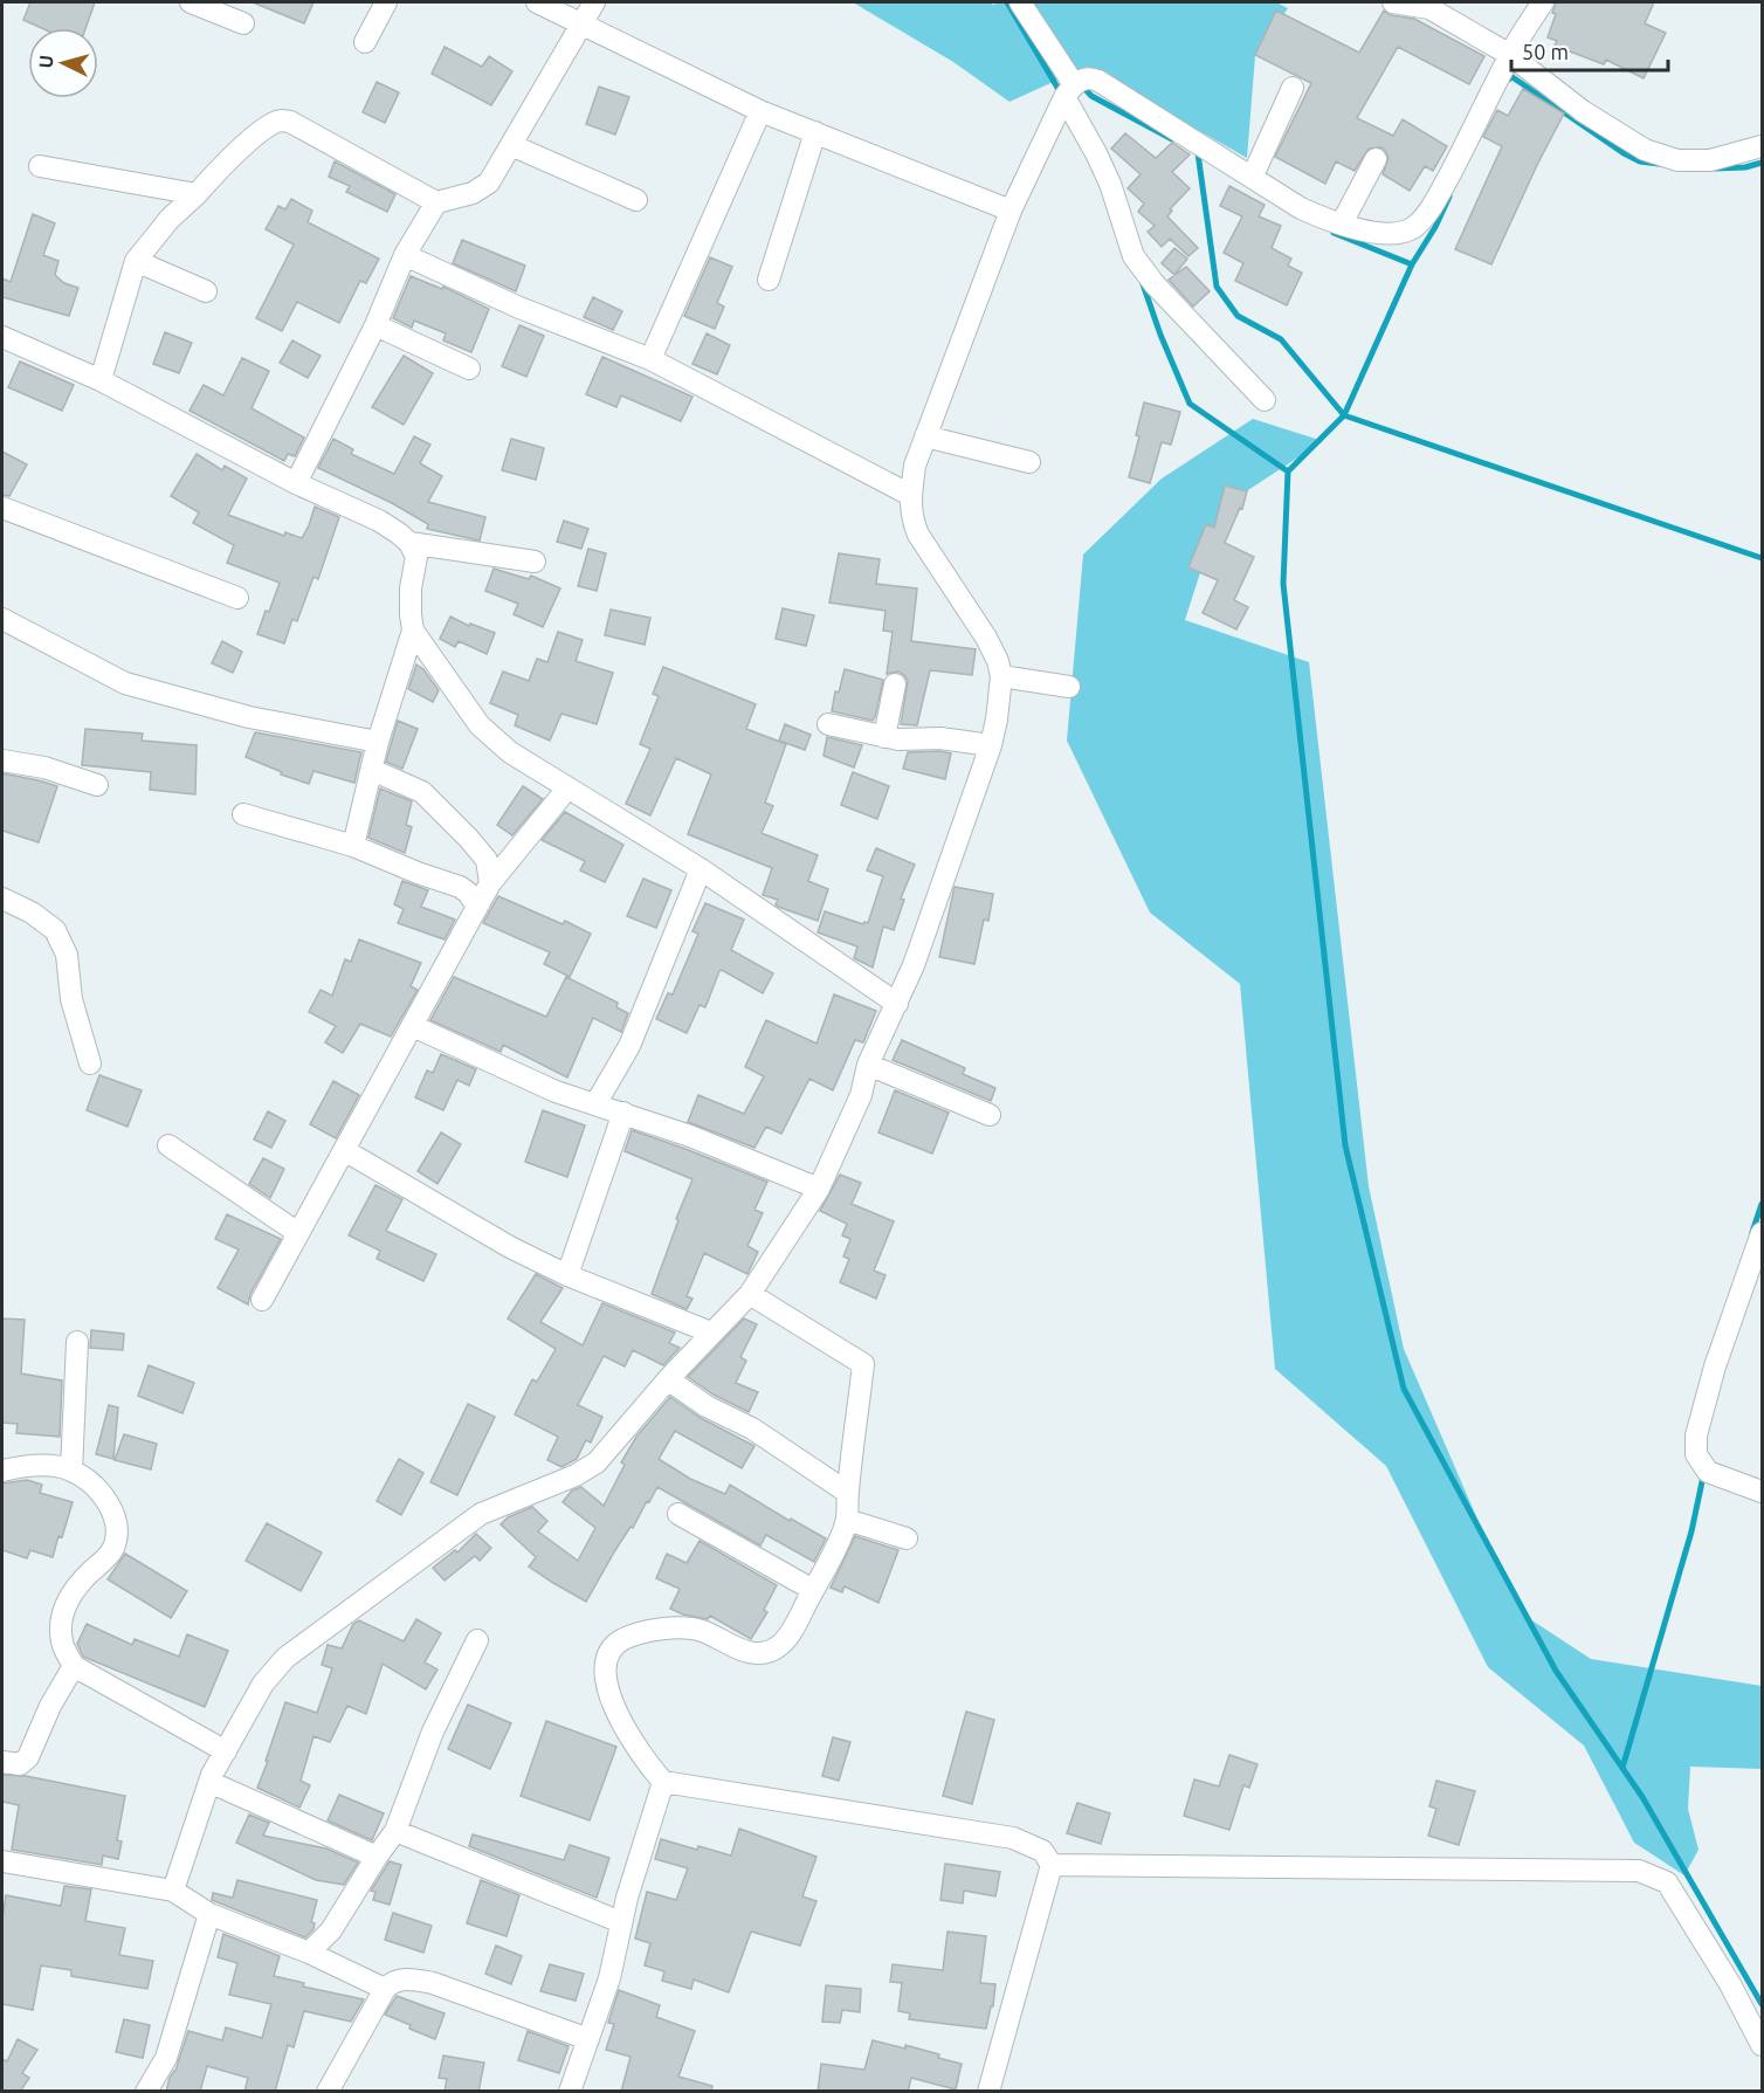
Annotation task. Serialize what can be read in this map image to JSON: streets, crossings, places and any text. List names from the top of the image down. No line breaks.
{"scale_bar":"50 m","north":"left"}
